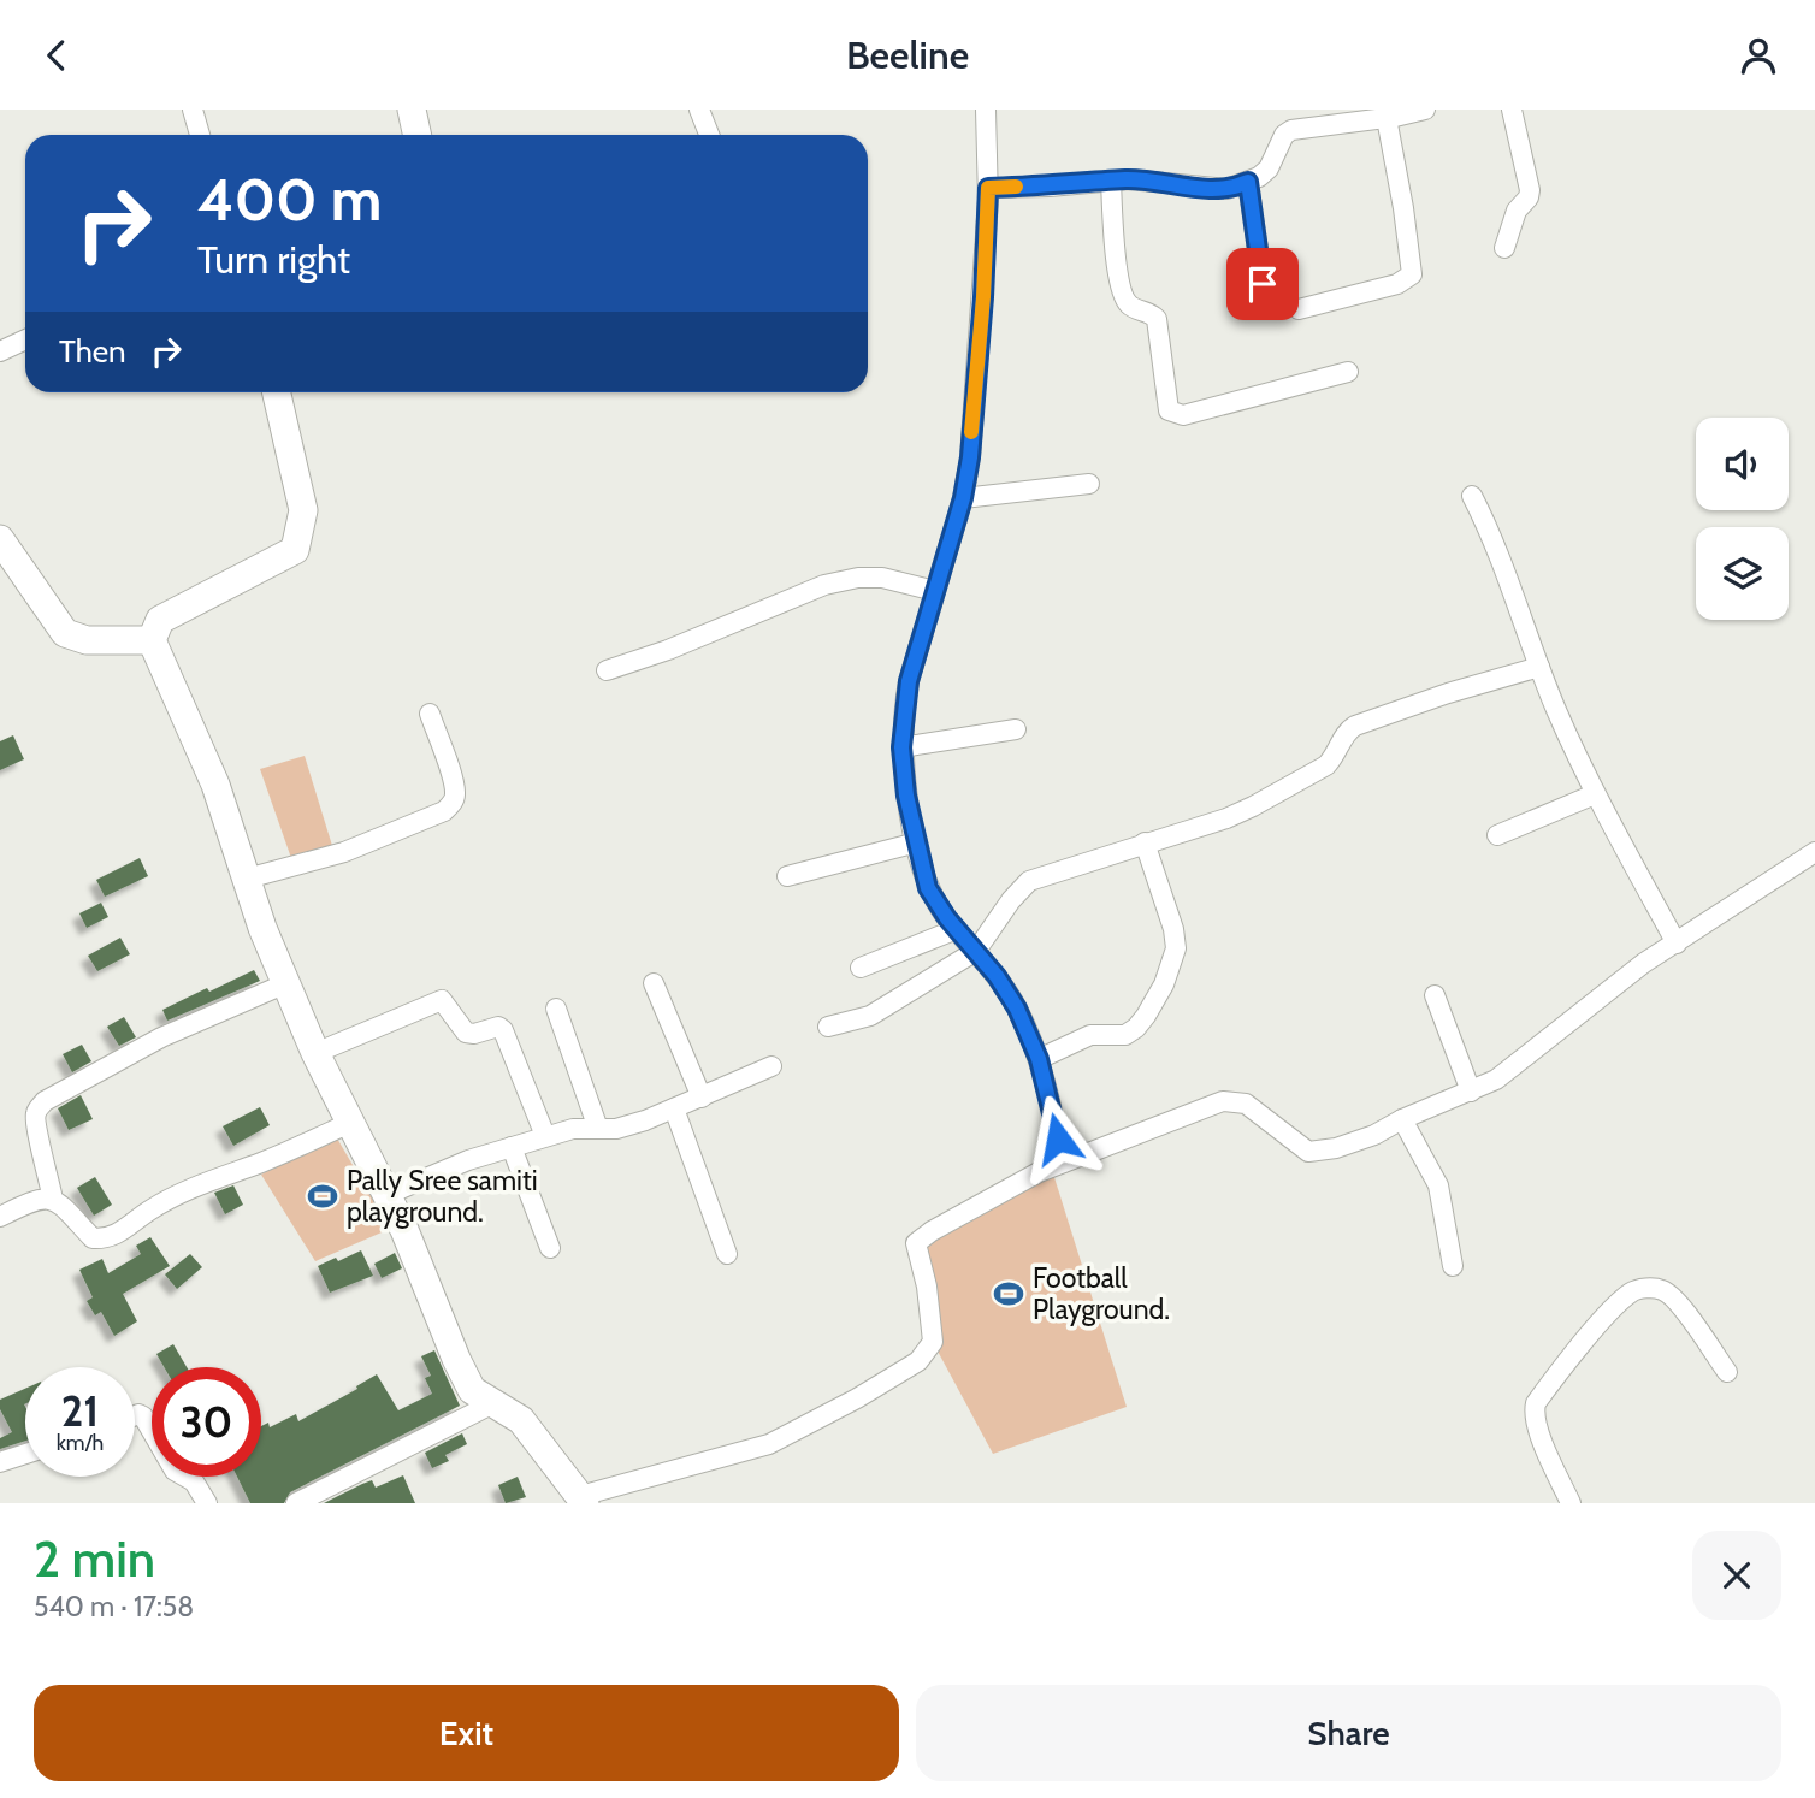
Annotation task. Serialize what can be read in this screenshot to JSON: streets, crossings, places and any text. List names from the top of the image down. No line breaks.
{"places":{"sports":["Pally Sree samiti playground.","Football Playground."]},"page":{"header":"Beeline","turn":["400 m","Turn right"],"then":"Then","speed":"21 km/h","limit":"30","heading":["2 min","540 m · 17:58"],"buttons":["Exit","Share"]}}
